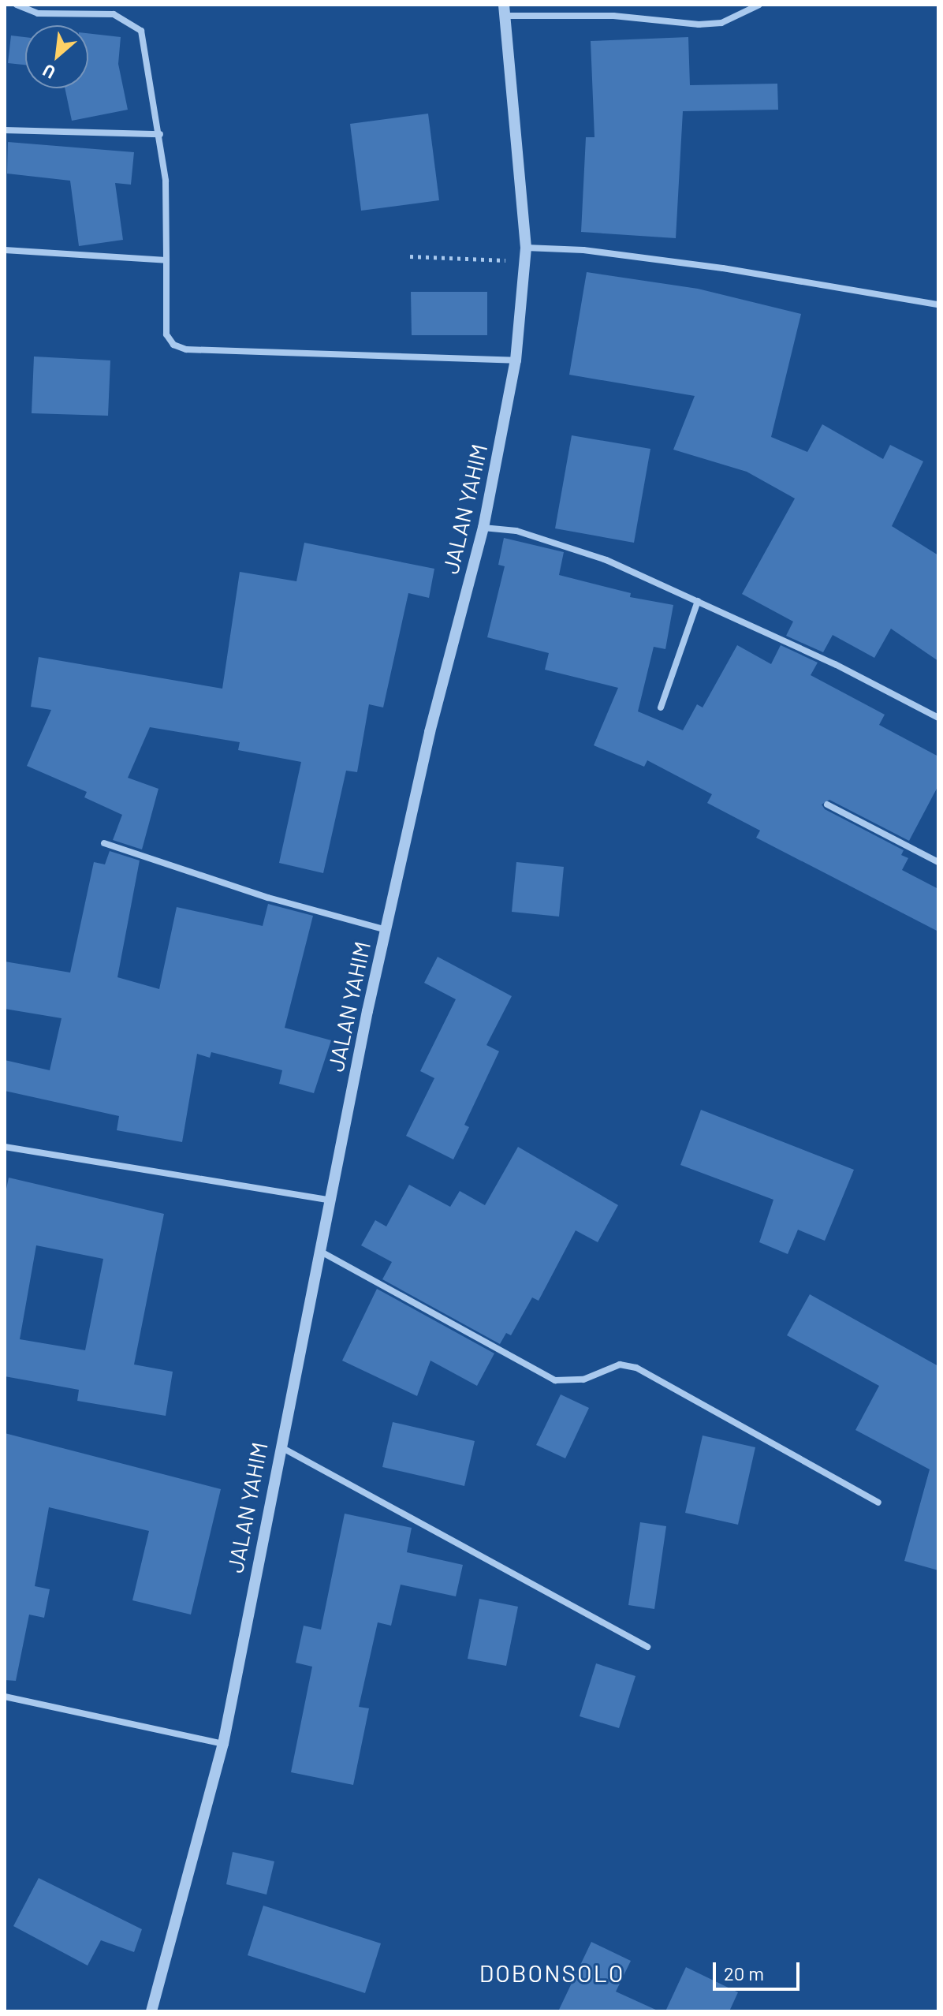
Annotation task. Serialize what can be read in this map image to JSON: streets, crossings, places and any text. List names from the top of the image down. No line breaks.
{"streets":{"street":["JALAN YAHIM"]},"districts":["DOBONSOLO"],"scale_bar":"20 m","north":"bottom left"}
